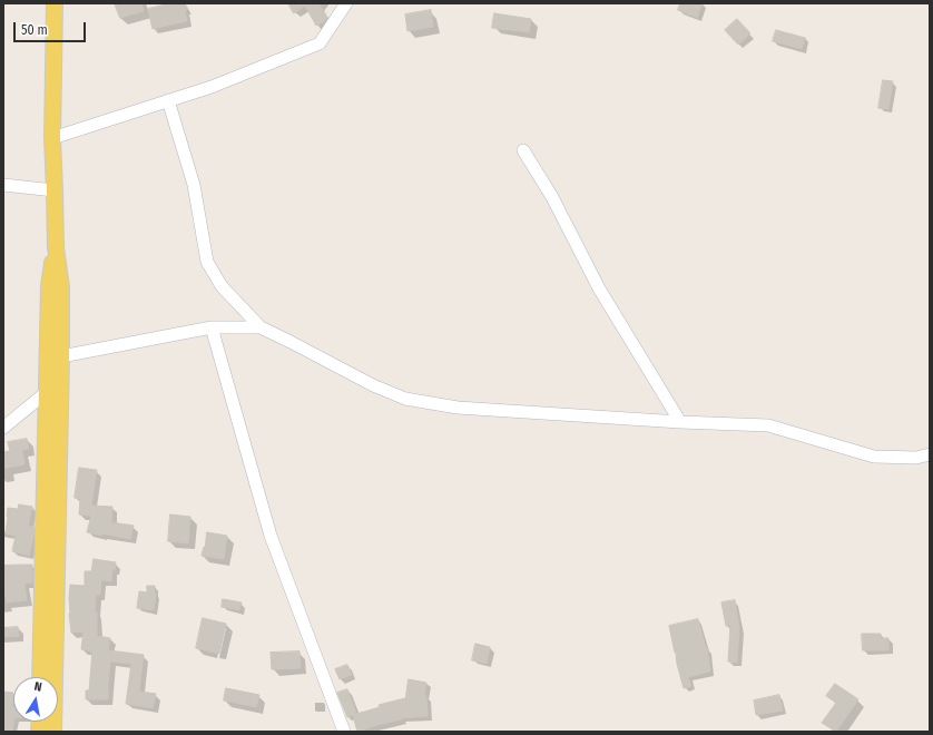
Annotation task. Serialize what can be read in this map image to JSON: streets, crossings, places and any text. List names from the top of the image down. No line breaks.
{"scale_bar":"50 m","north":"top"}
